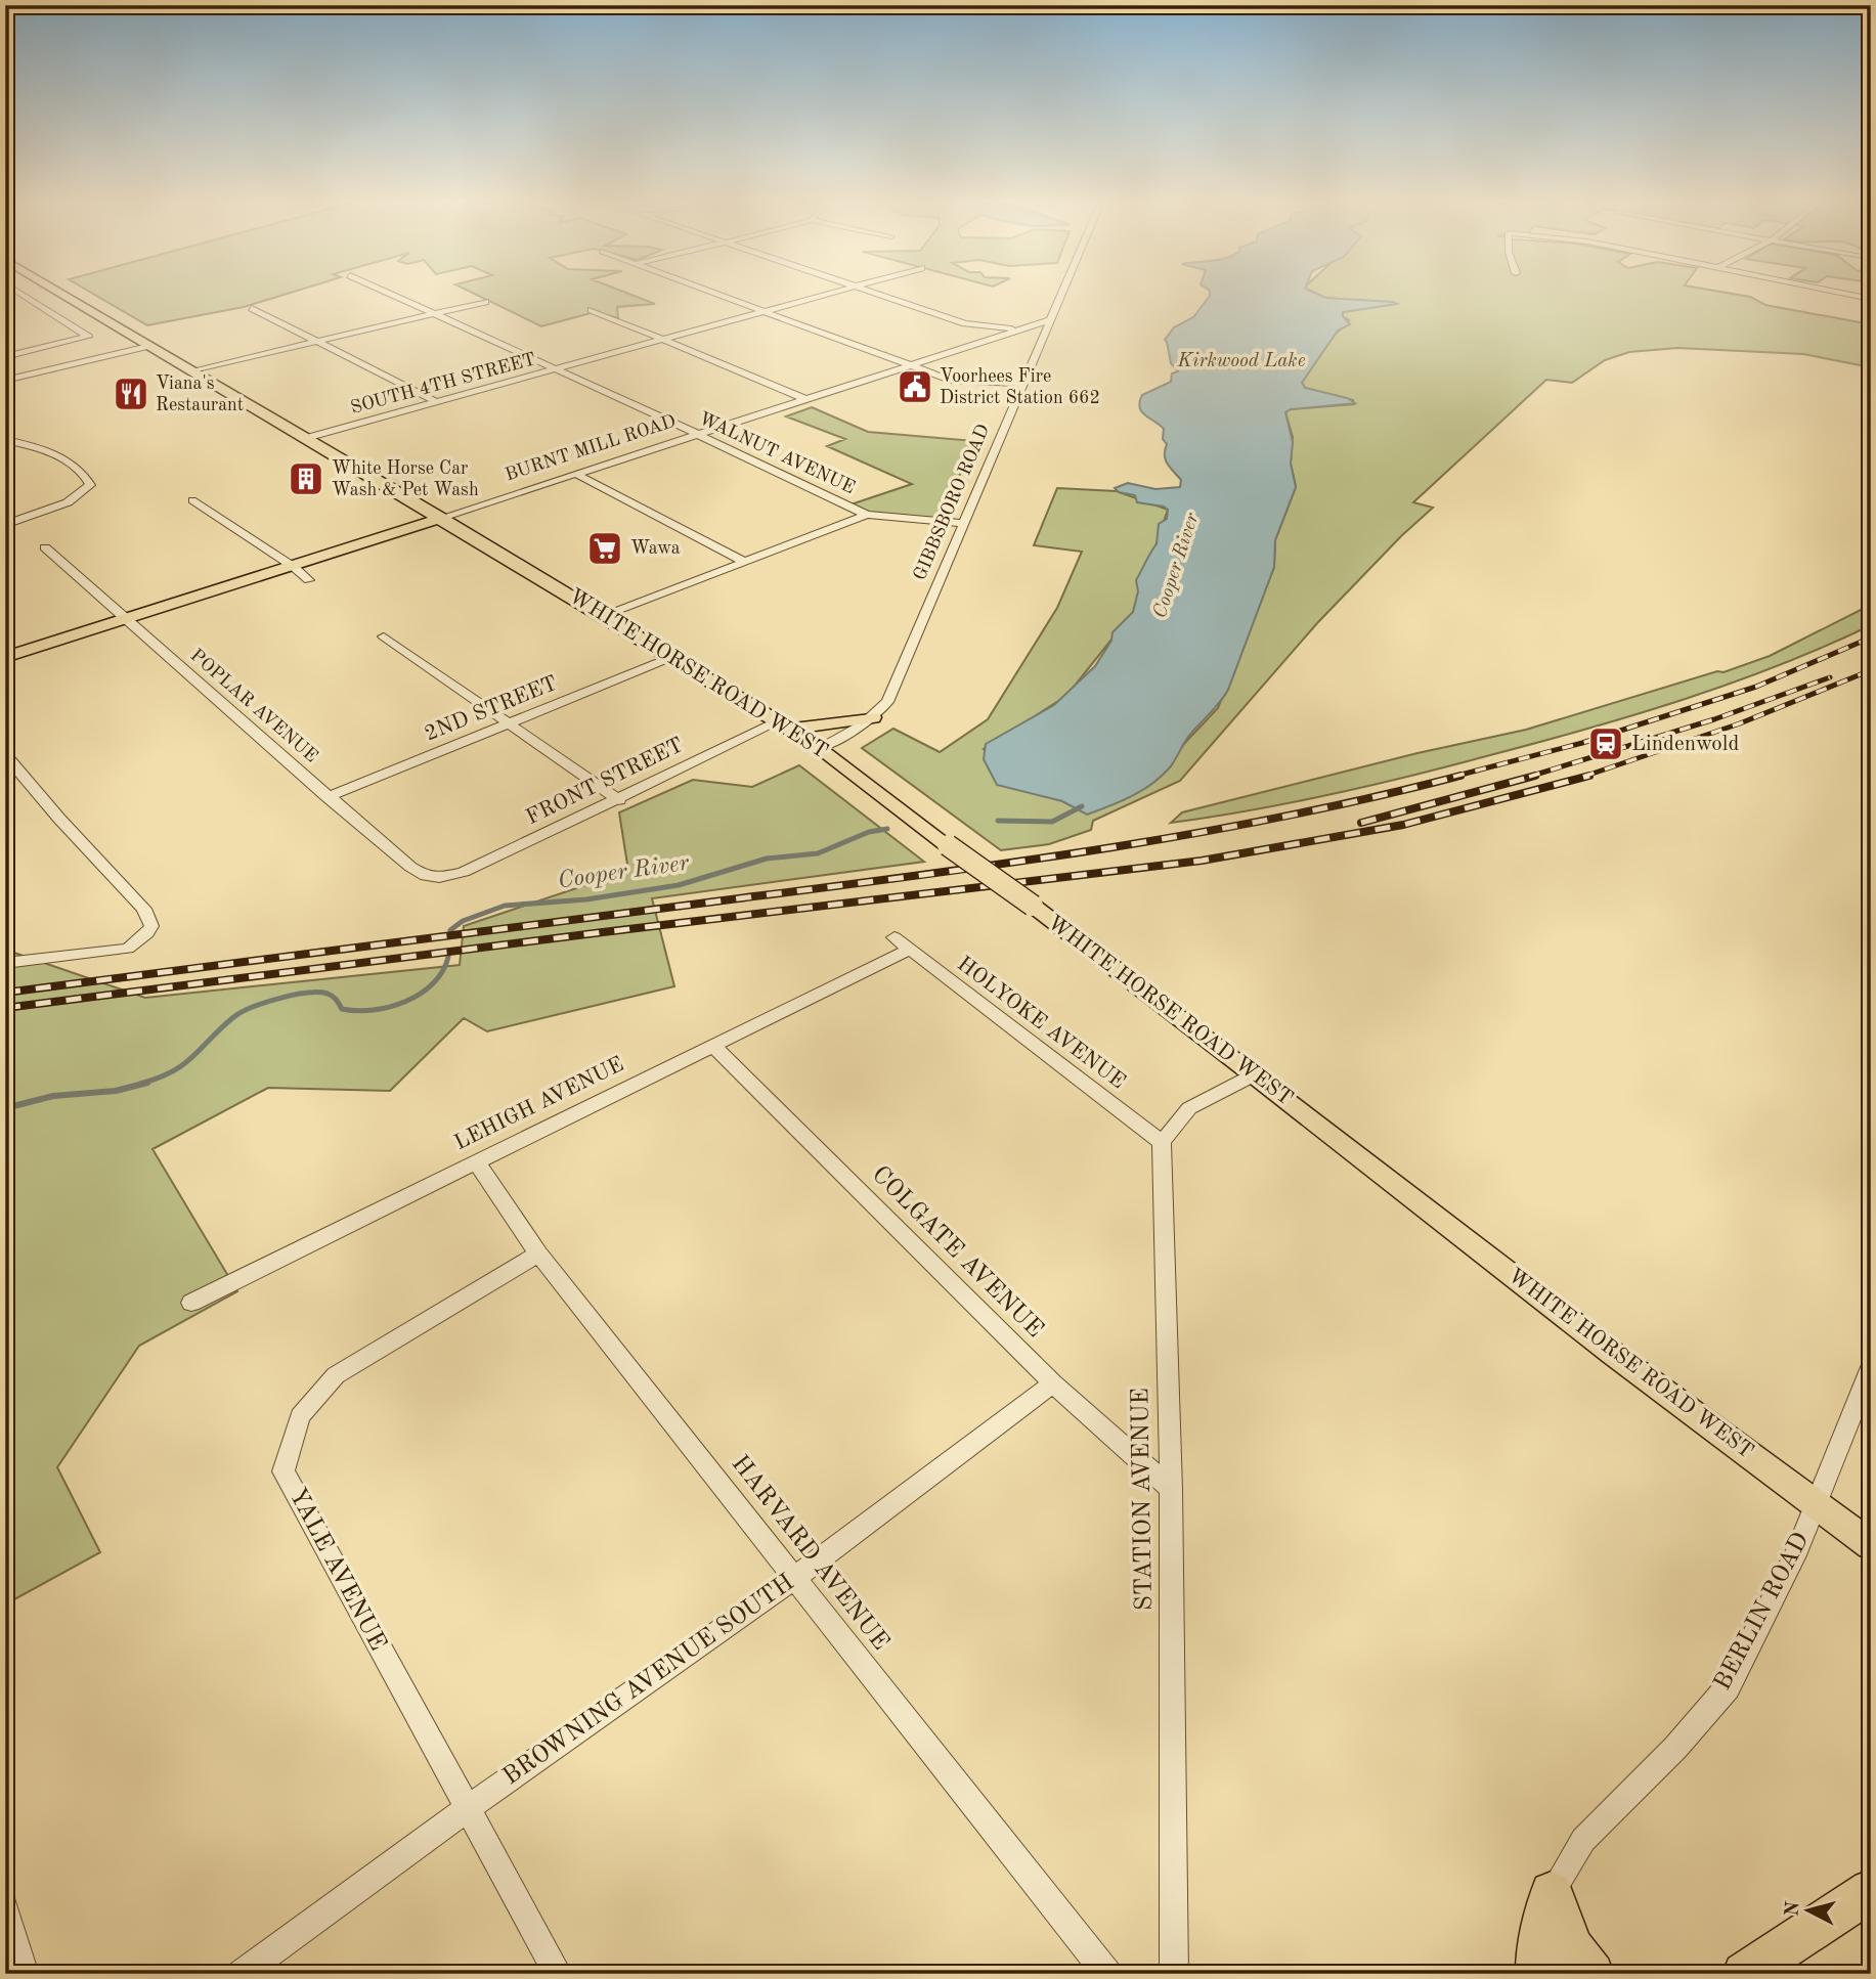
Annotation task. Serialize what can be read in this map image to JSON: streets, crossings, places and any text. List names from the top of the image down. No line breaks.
{"streets":{"main road":["BURNT MILL ROAD","WHITE HORSE ROAD WEST"],"street":["SOUTH 4TH STREET","WALNUT AVENUE","GIBBSBORO ROAD","POPLAR AVENUE","2ND STREET","FRONT STREET","HOLYOKE AVENUE","LEHIGH AVENUE","COLGATE AVENUE","STATION AVENUE","HARVARD AVENUE","YALE AVENUE","BERLIN ROAD","BROWNING AVENUE SOUTH"]},"crossings":[["SOUTH 4TH STREET","WALNUT AVENUE"],["SOUTH 4TH STREET","WHITE HORSE ROAD WEST"],["BURNT MILL ROAD","WALNUT AVENUE"],["BURNT MILL ROAD","GIBBSBORO ROAD"],["BURNT MILL ROAD","WHITE HORSE ROAD WEST"],["BURNT MILL ROAD","POPLAR AVENUE"],["WALNUT AVENUE","GIBBSBORO ROAD"],["GIBBSBORO ROAD","WHITE HORSE ROAD WEST"],["WHITE HORSE ROAD WEST","2ND STREET"],["WHITE HORSE ROAD WEST","FRONT STREET"],["WHITE HORSE ROAD WEST","BERLIN ROAD"],["POPLAR AVENUE","2ND STREET"],["POPLAR AVENUE","FRONT STREET"],["HOLYOKE AVENUE","LEHIGH AVENUE"],["HOLYOKE AVENUE","STATION AVENUE"],["LEHIGH AVENUE","COLGATE AVENUE"],["LEHIGH AVENUE","HARVARD AVENUE"],["COLGATE AVENUE","STATION AVENUE"],["COLGATE AVENUE","BROWNING AVENUE SOUTH"],["HARVARD AVENUE","YALE AVENUE"],["HARVARD AVENUE","BROWNING AVENUE SOUTH"],["YALE AVENUE","BROWNING AVENUE SOUTH"]],"water":["Kirkwood Lake","Cooper River"],"places":{"public building":["Voorhees Fire District Station 662"],"restaurant":["Viana's Restaurant"],"building":["White Horse Car Wash & Pet Wash"],"supermarket":["Wawa"],"station":["Lindenwold"]},"north":"left"}
